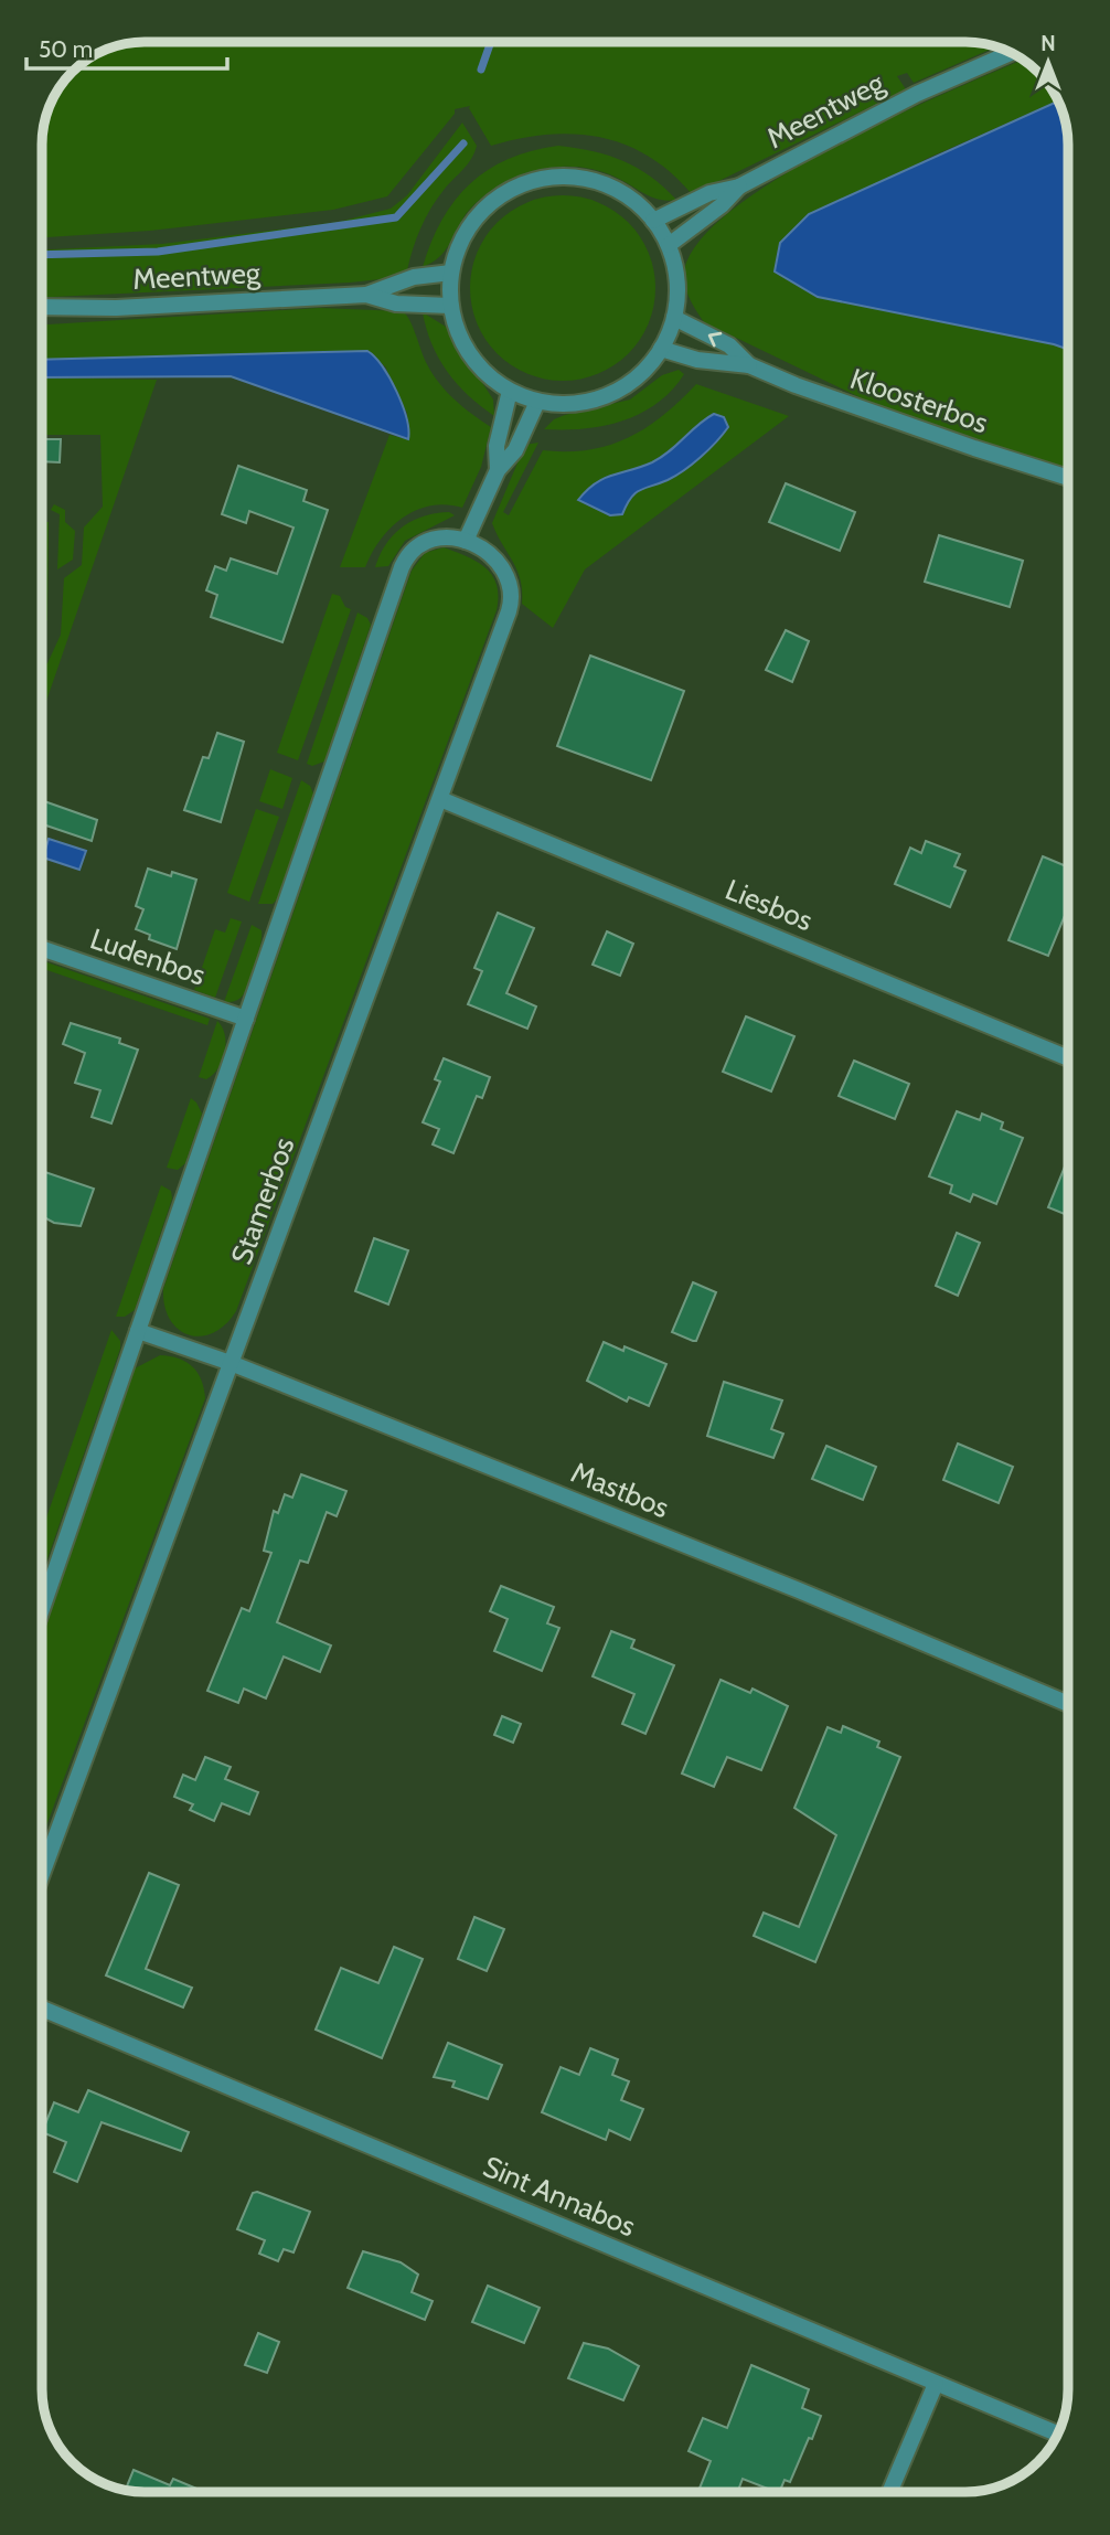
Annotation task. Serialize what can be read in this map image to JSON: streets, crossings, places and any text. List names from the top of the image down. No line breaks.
{"streets":{"street":["Meentweg","Kloosterbos","Liesbos","Ludenbos","Stamerbos","Mastbos","Sint Annabos"]},"crossings":[["Meentweg","Kloosterbos"],["Liesbos","Stamerbos"],["Stamerbos","Mastbos"]],"scale_bar":"50 m","north":"top"}
